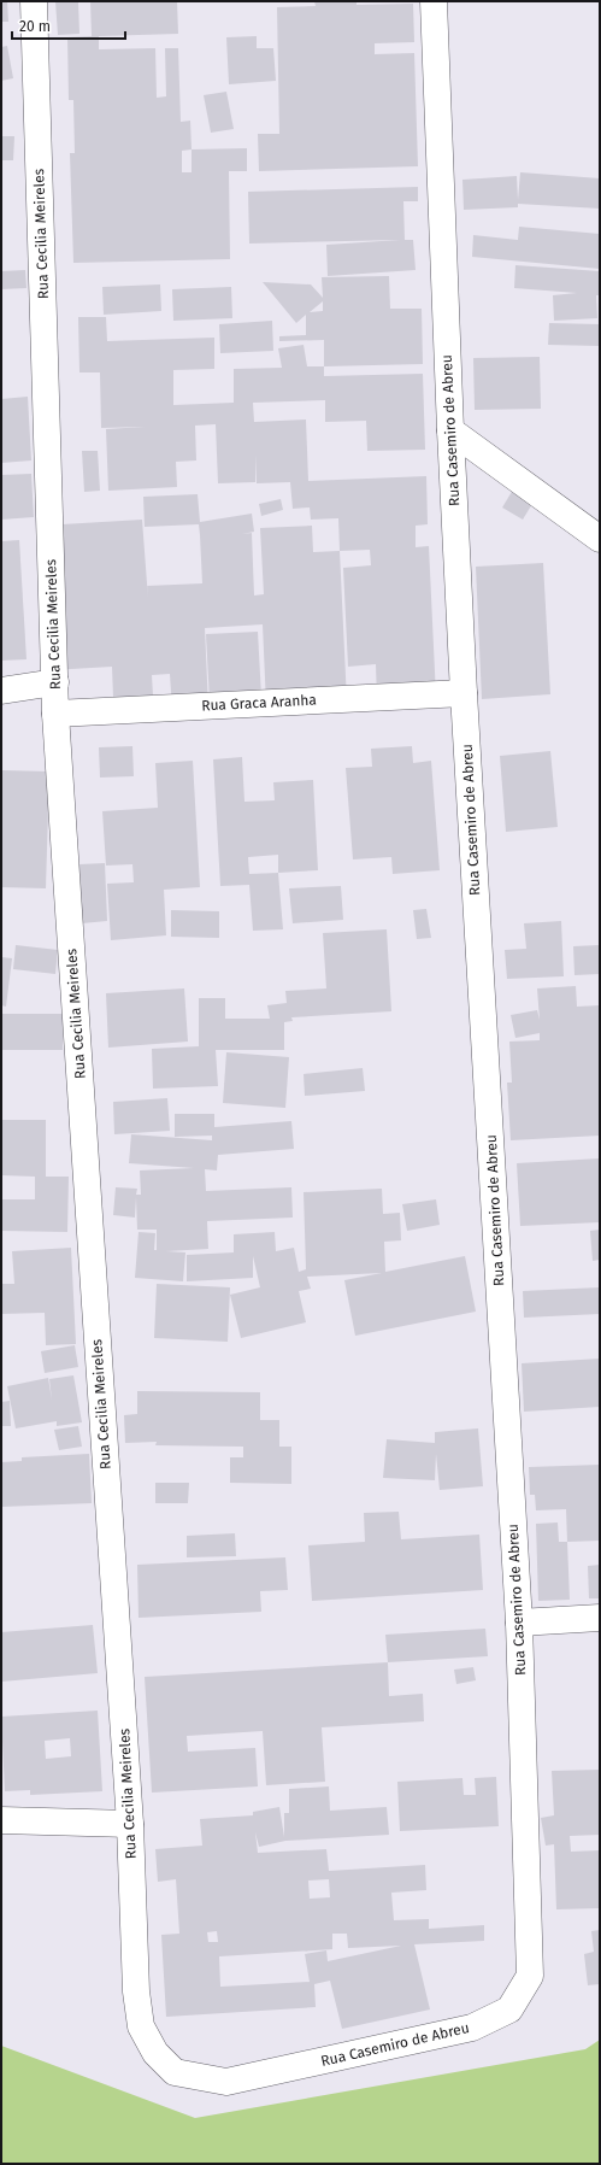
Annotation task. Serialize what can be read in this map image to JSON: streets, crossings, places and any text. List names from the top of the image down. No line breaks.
{"streets":{"street":["Rua Cecilia Meireles","Rua Casemiro de Abreu","Rua Graca Aranha"]},"crossings":[["Rua Cecilia Meireles","Rua Casemiro de Abreu"],["Rua Cecilia Meireles","Rua Graca Aranha"],["Rua Casemiro de Abreu","Rua Graca Aranha"]],"scale_bar":"20 m"}
